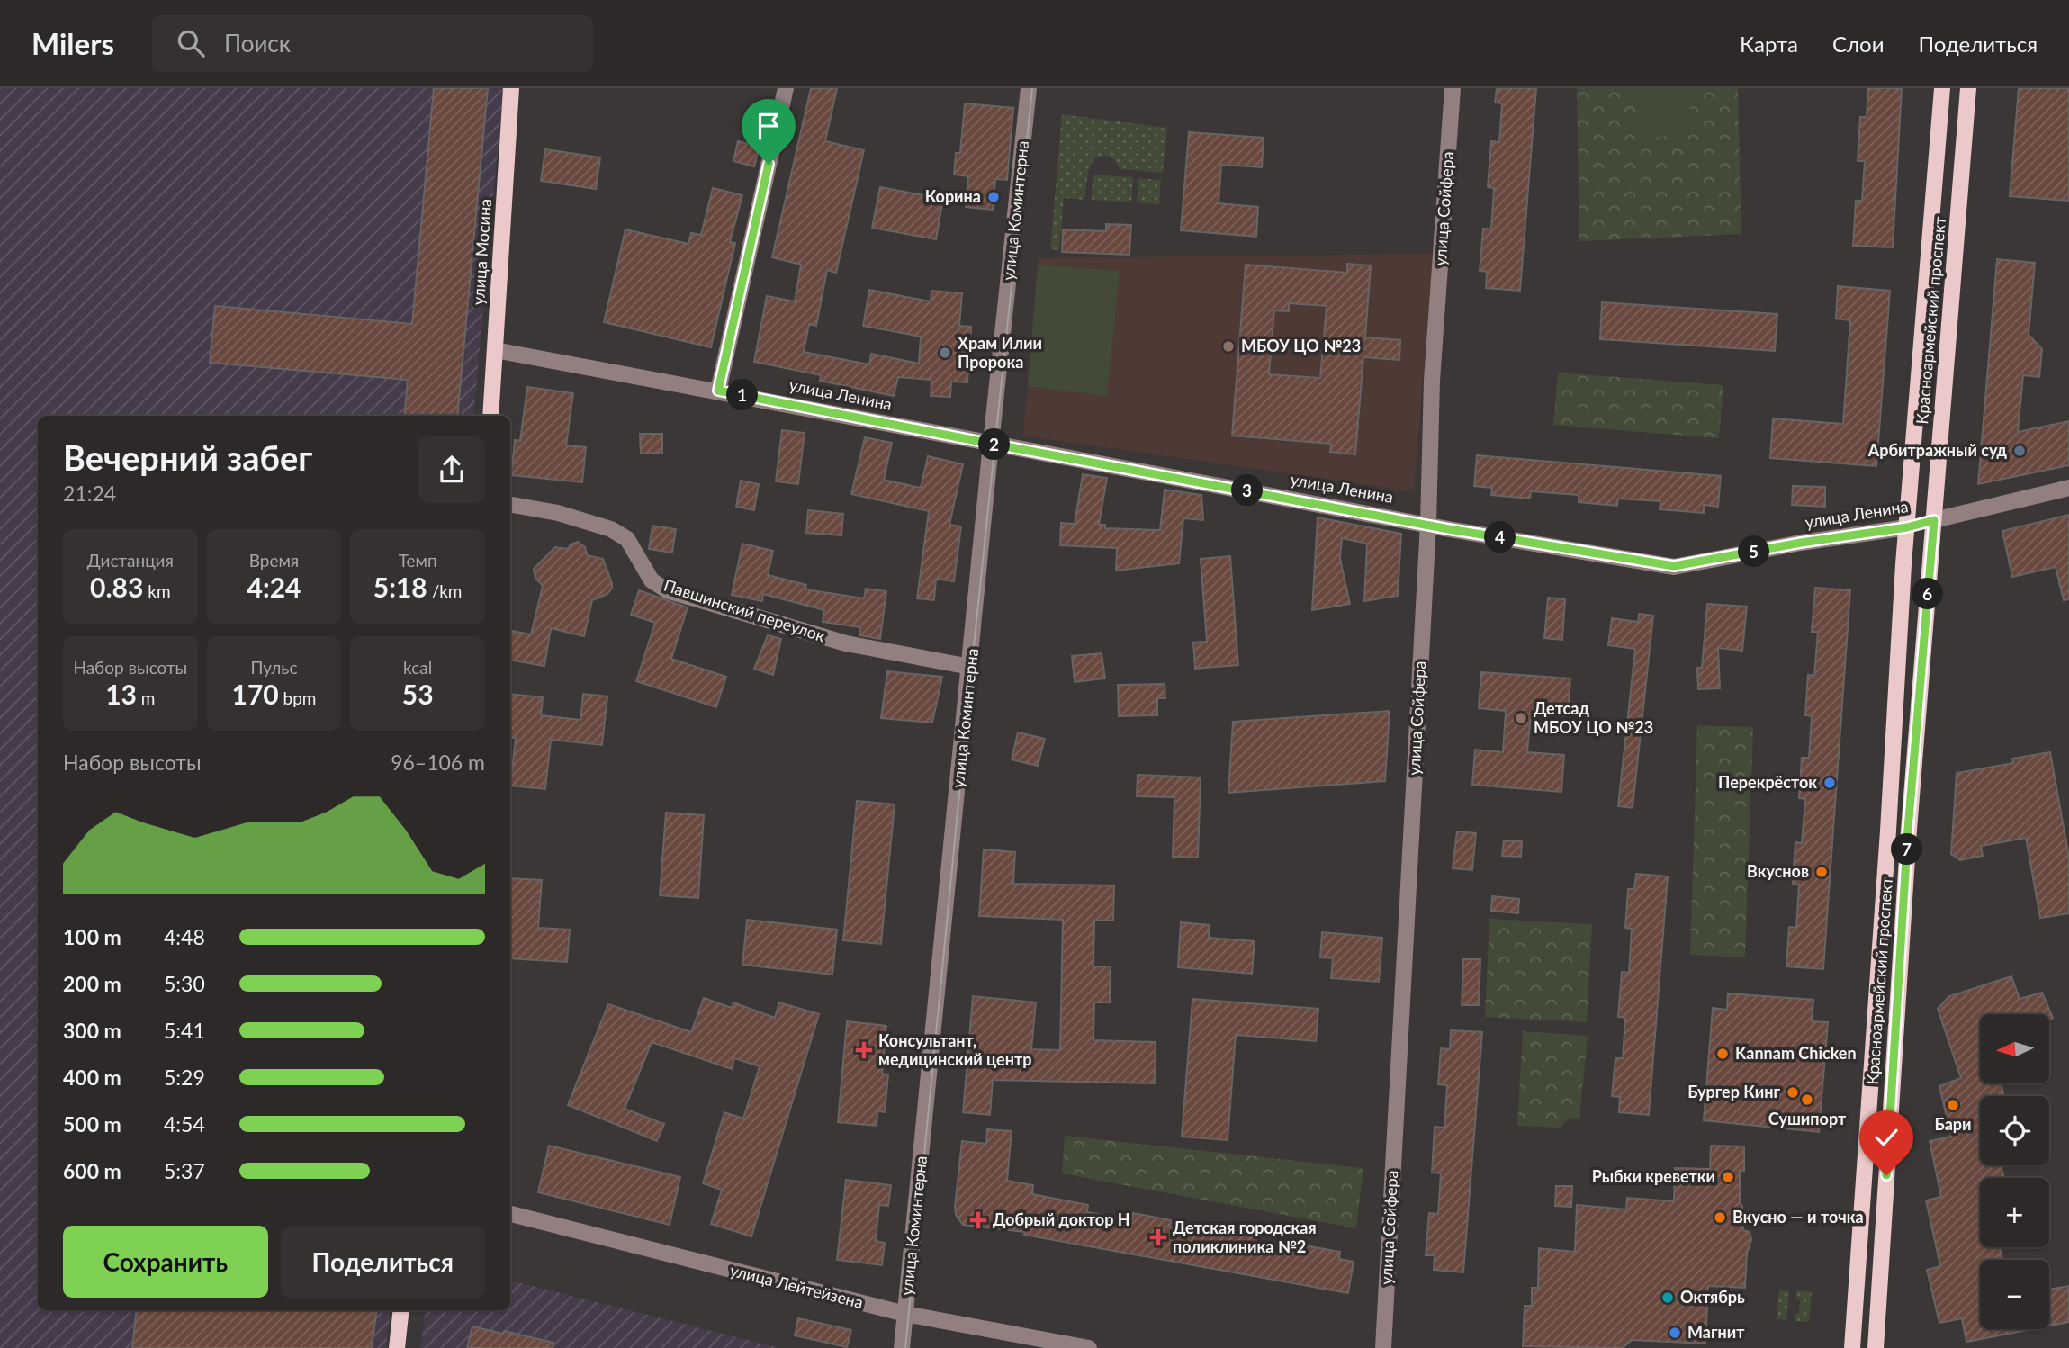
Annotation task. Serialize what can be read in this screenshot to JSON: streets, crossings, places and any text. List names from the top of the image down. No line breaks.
{"streets":{"main road":["улица Мосина","Красноармейский проспект","улица Ленина"],"street":["улица Сойфера","улица Коминтерна","Павшинский переулок","улица Лейтейзена"]},"crossings":[["улица Сойфера","улица Ленина"],["улица Коминтерна","улица Ленина"],["улица Коминтерна","Павшинский переулок"],["улица Коминтерна","улица Лейтейзена"],["улица Мосина","улица Ленина"],["Красноармейский проспект","улица Ленина"]],"places":{"other":["Корина","МБОУ ЦО №23","Храм Илии Пророка","Арбитражный суд","Детсад МБОУ ЦО №23","Перекрёсток","Вкуснов","Kannam Chicken","Бургер Кинг","Сушипорт","Бари","Рыбки креветки","Вкусно — и точка","Октябрь","Магнит"],"health":["Консультант, медицинский центр","Добрый доктор Н","Детская городская поликлиника №2"]},"north":"left","page":{"header":"Milers","search":"Поиск","nav":["Карта","Слои","Поделиться"],"pins":["1","2","3","4","5","6","7"],"heading":["Вечерний забег","21:24"],"stats":[["Дистанция","0.83 km"],["Время","4:24"],["Темп","5:18 /km"],["Набор высоты","13 m"],["Пульс","170 bpm"],["kcal","53"]],"chart":["Набор высоты","96–106 m"],"list":[{"name":"100 m","note":"4:48"},{"name":"200 m","note":"5:30"},{"name":"300 m","note":"5:41"},{"name":"400 m","note":"5:29"},{"name":"500 m","note":"4:54"},{"name":"600 m","note":"5:37"}],"map_buttons":["+","−"],"buttons":["Сохранить","Поделиться"]}}
